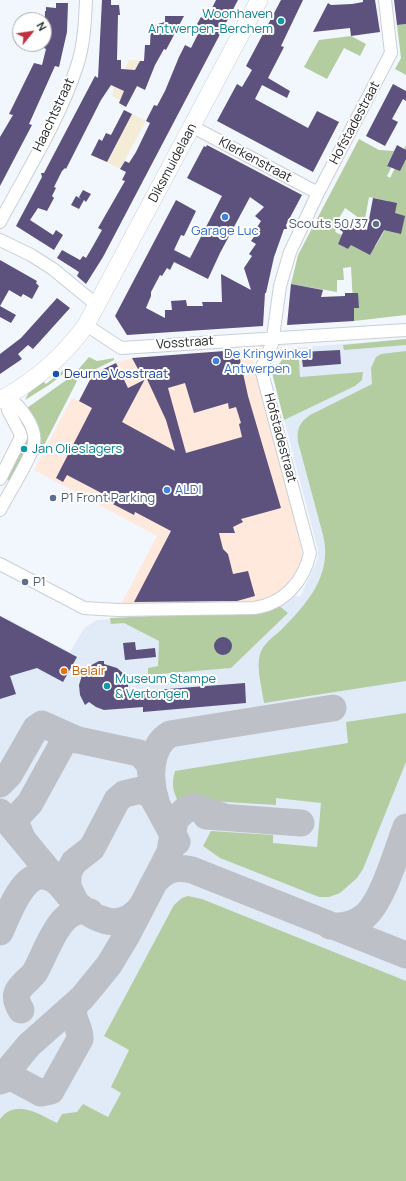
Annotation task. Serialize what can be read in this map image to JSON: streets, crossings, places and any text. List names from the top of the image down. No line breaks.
{"streets":{"street":["Haachtstraat","Hofstadestraat","Klerkenstraat","Diksmuidelaan","Vosstraat"]},"crossings":[["Hofstadestraat","Klerkenstraat"],["Hofstadestraat","Vosstraat"],["Klerkenstraat","Diksmuidelaan"],["Diksmuidelaan","Vosstraat"]],"places":["Woonhaven Antwerpen-Berchem","Garage Luc","Scouts 50/37","De Kringwinkel Antwerpen","Deurne Vosstraat","Jan Olieslagers","ALDI","P1 Front Parking","P1","Belair","Museum Stampe & Vertongen"],"north":"top right"}
